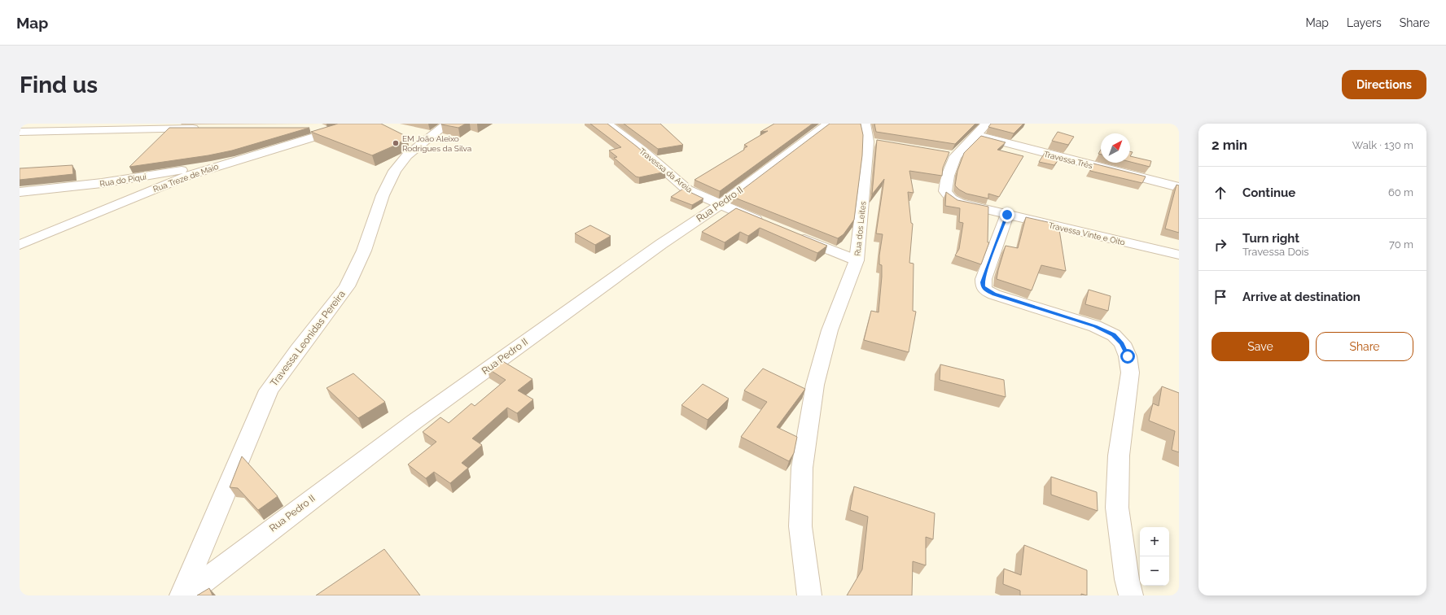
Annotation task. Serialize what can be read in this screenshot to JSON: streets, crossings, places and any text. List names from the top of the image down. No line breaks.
{"streets":{"street":["Travessa Três","Travessa da Areia","Rua Treze de Maio","Rua do Piqui","Rua Pedro II","Rua dos Leites","Travessa Vinte e Oito","Travessa Leonidas Pereira"]},"crossings":[["Travessa Três","Travessa Vinte e Oito"],["Travessa da Areia","Rua Pedro II"],["Rua Treze de Maio","Rua do Piqui"]],"places":["EM João Aleixo Rodrigues da Silva"],"north":"top right","page":{"header":"Map","nav":["Map","Layers","Share"],"buttons":["Directions",["Save","Share"]],"title":"Find us","heading":["2 min","Walk · 130 m"],"list":[["Continue","60 m"],["Turn right","Travessa Dois","70 m"],"Arrive at destination"],"map_buttons":["+","−"]}}
